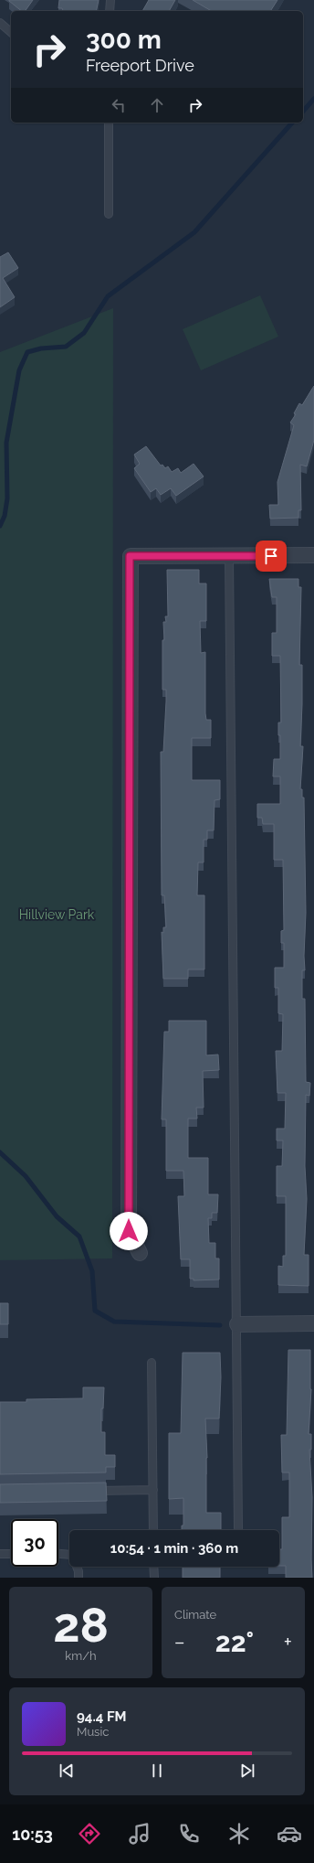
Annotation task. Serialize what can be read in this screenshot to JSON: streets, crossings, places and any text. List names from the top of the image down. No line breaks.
{"parks":["Hillview Park"],"page":{"turn":["300 m","Freeport Drive"],"limit":"30","trip":"10:54 · 1 min · 360 m","tile":[["28","km/h"],"Climate"],"heat":["−","22°","+"],"song":["94.4 FM","Music"],"tabs":"10:53"}}
